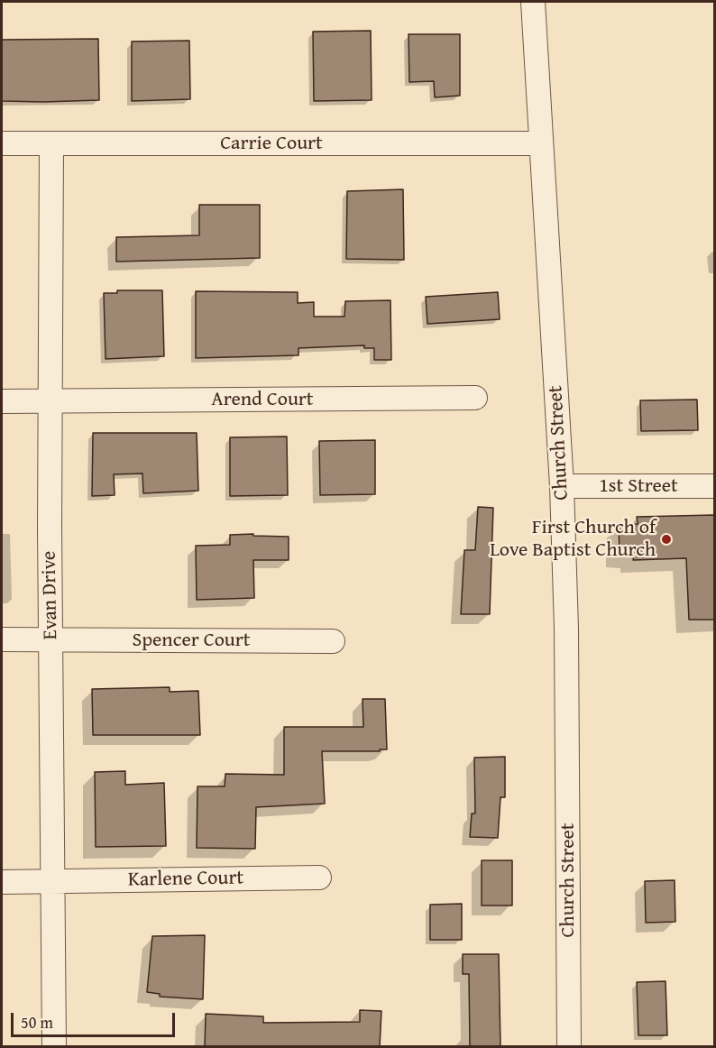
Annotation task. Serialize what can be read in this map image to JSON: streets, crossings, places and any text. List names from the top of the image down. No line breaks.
{"streets":{"street":["Carrie Court","Arend Court","Church Street","1st Street","Evan Drive","Spencer Court","Karlene Court"]},"crossings":[["Carrie Court","Church Street"],["Carrie Court","Evan Drive"],["Arend Court","Evan Drive"],["Church Street","1st Street"],["Evan Drive","Spencer Court"],["Evan Drive","Karlene Court"]],"places":["First Church of Love Baptist Church"],"scale_bar":"50 m"}
